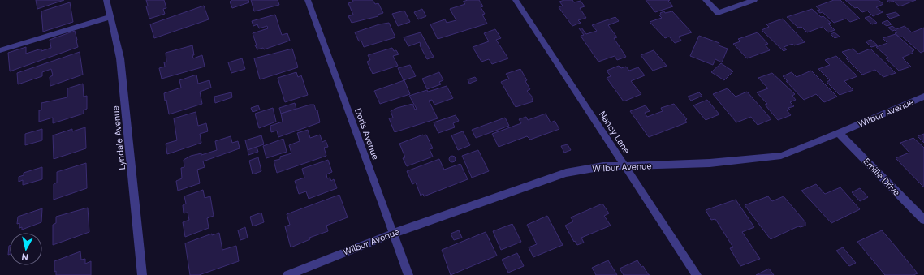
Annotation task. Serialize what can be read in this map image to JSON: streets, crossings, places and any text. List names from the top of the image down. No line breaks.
{"streets":{"street":["Wilbur Avenue","Nancy Lane","Doris Avenue","Lyndale Avenue","Emilie Drive"]},"crossings":[["Wilbur Avenue","Nancy Lane"],["Wilbur Avenue","Doris Avenue"],["Wilbur Avenue","Emilie Drive"]],"north":"bottom"}
